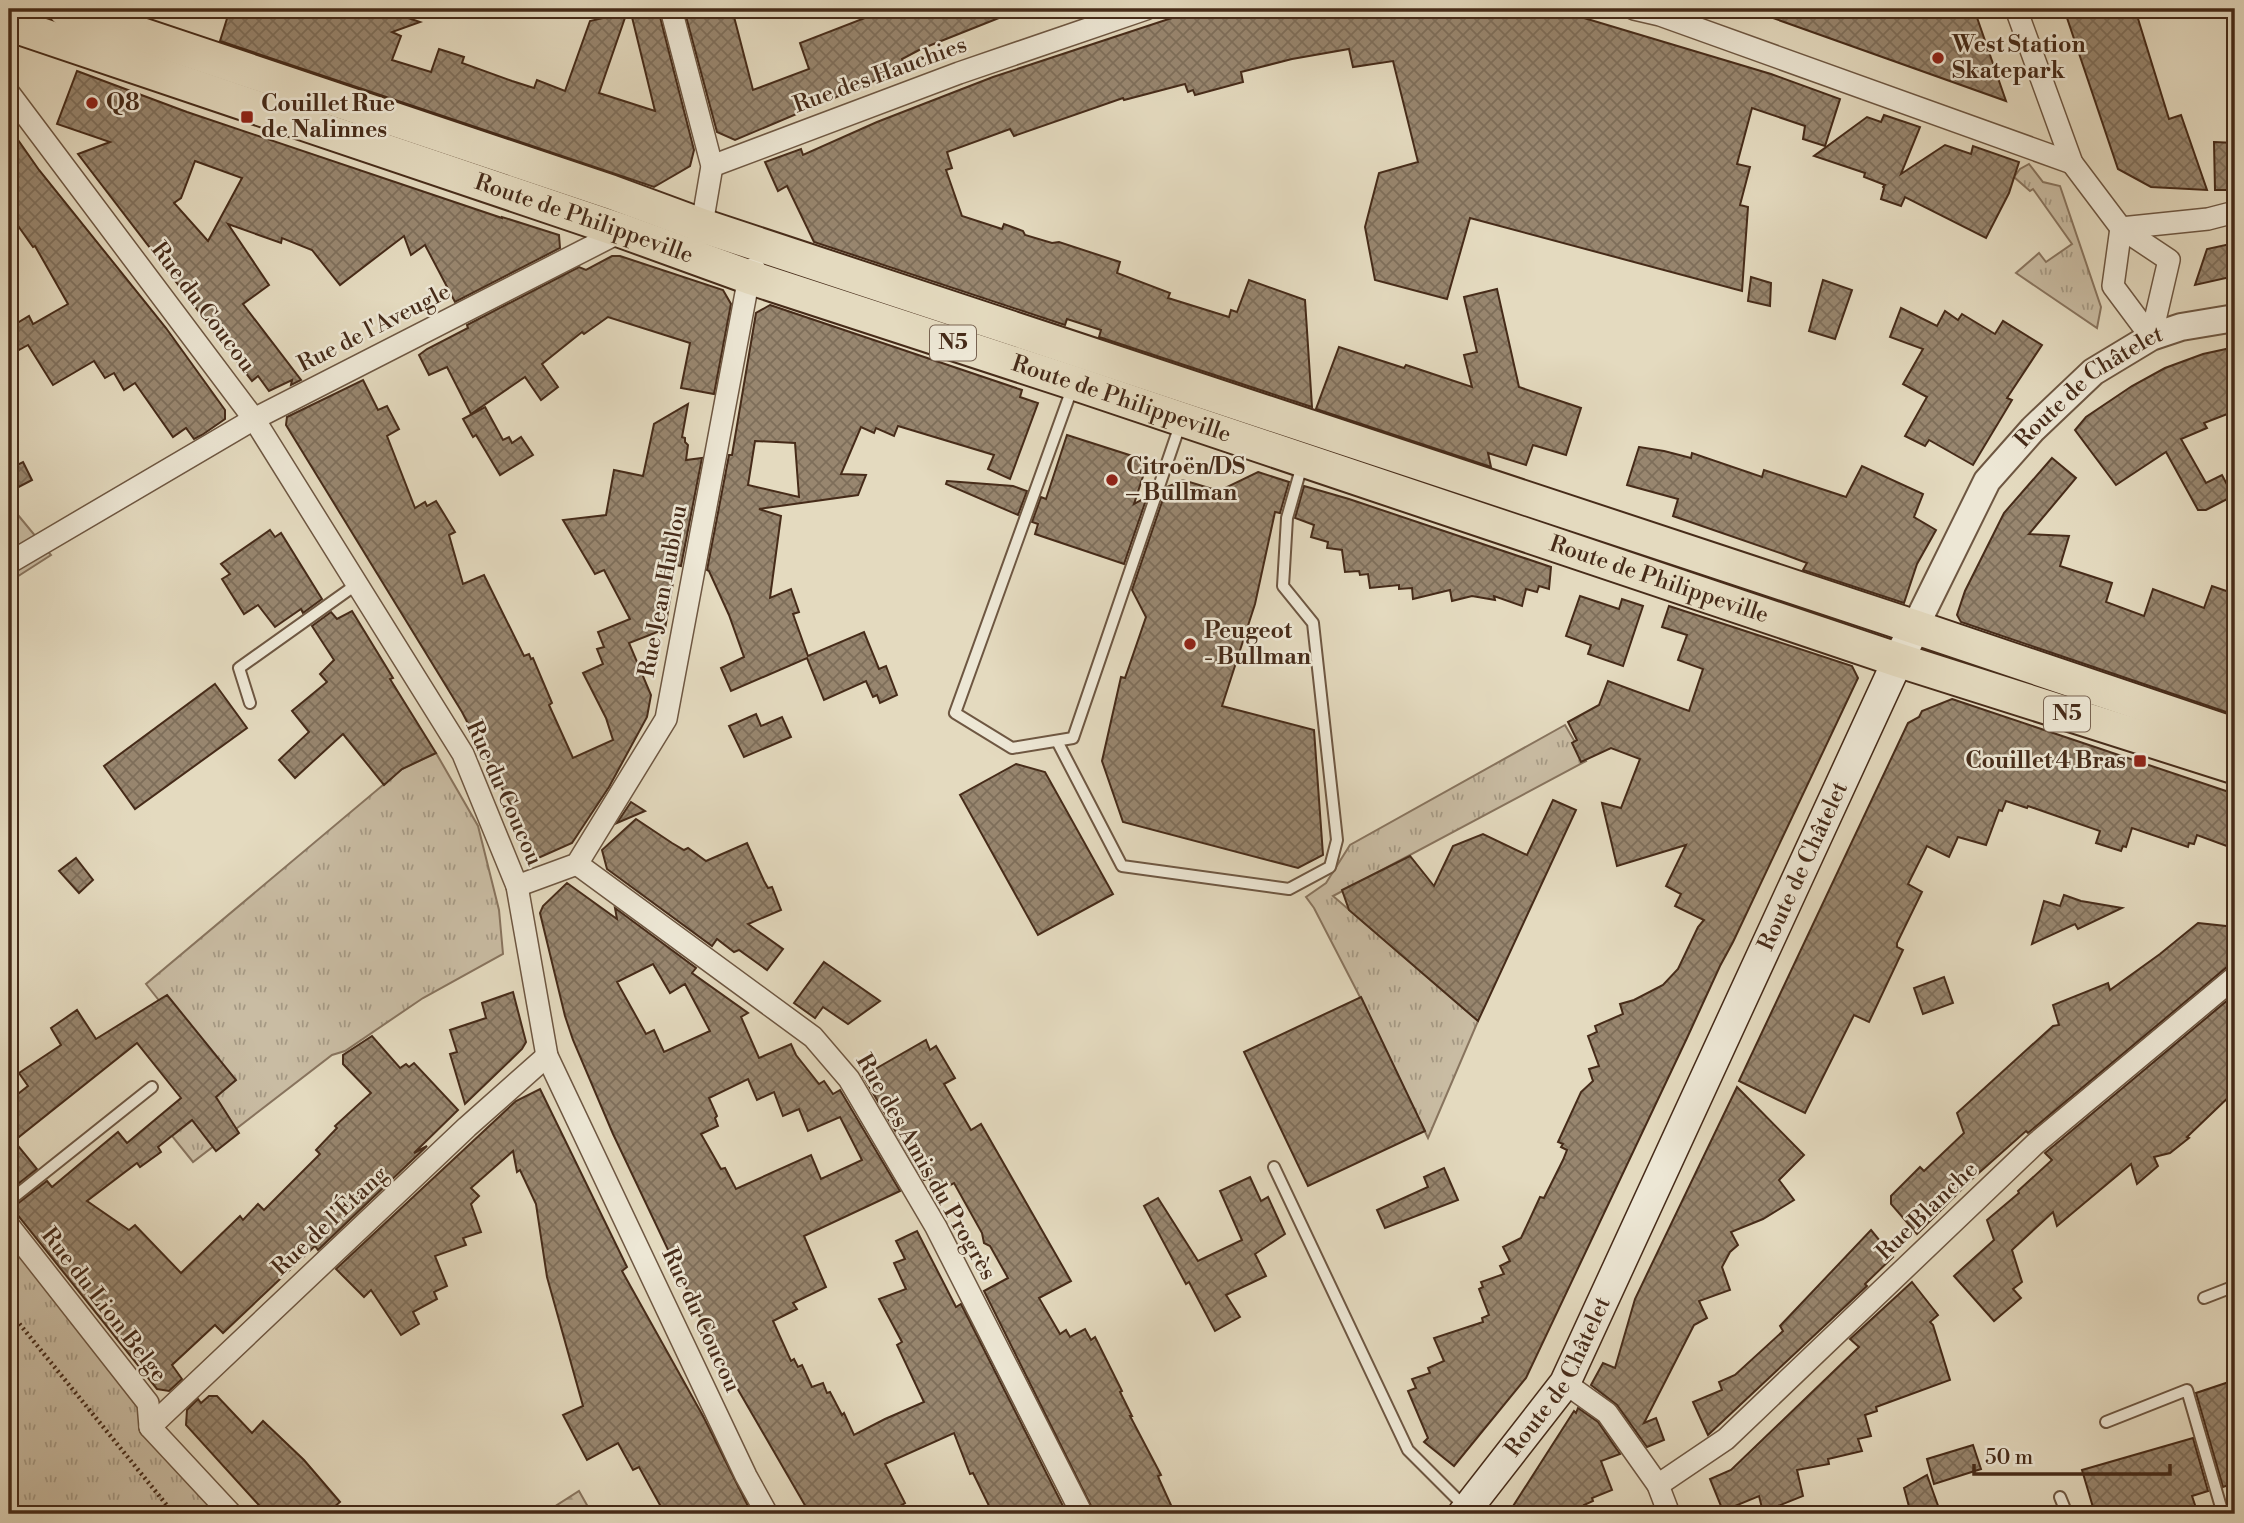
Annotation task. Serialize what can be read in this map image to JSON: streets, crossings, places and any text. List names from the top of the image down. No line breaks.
{"streets":{"main road":["Route de Philippeville","N5","Route de Châtelet"],"street":["Rue des Hauchies","Rue du Coucou","Rue de l'Aveugle","Rue Jean Hublou","Rue des Amis du Progrès","Rue Blanche","Rue de l'Étang","Rue du Lion Belge"]},"crossings":[["Route de Philippeville","Rue de l'Aveugle"],["Route de Philippeville","Route de Châtelet"],["Route de Philippeville","Rue Jean Hublou"],["Rue du Coucou","Rue de l'Aveugle"],["Rue du Coucou","Rue de l'Étang"],["Rue Jean Hublou","Rue des Amis du Progrès"],["Rue de l'Étang","Rue du Lion Belge"]],"places":{"other":["West Station Skatepark","Q8","Citroën/DS – Bullman","Peugeot - Bullman"],"transit":["Couillet Rue de Nalinnes","Couillet 4 Bras"]},"scale_bar":"50 m"}
